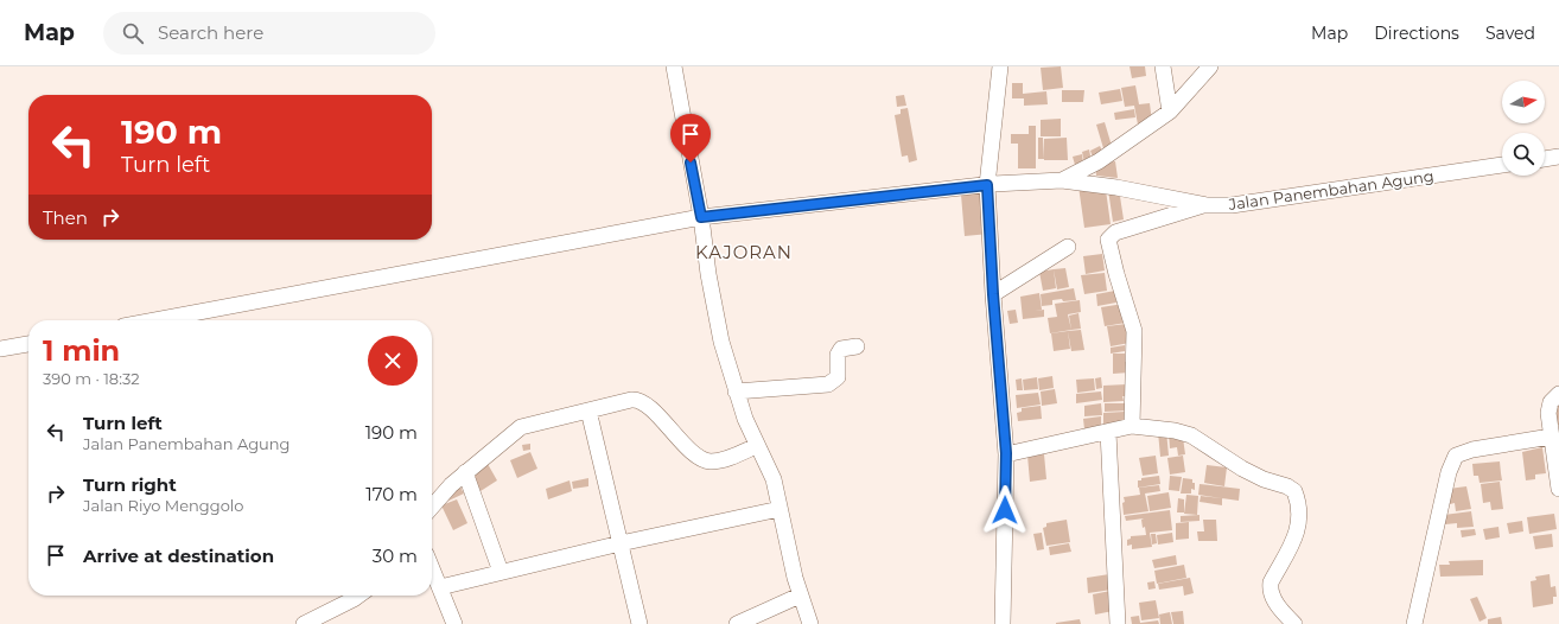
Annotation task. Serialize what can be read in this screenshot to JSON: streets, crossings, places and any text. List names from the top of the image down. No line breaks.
{"streets":{"street":["Jalan Panembahan Agung"]},"districts":["KAJORAN"],"north":"right","page":{"header":"Map","search":"Search here","nav":["Map","Directions","Saved"],"turn":["190 m","Turn left"],"then":"Then","heading":["1 min","390 m · 18:32"],"list":[{"name":"Turn left","note":"Jalan Panembahan Agung","value":"190 m"},{"name":"Turn right","note":"Jalan Riyo Menggolo","value":"170 m"},{"name":"Arrive at destination","value":"30 m"}]}}
